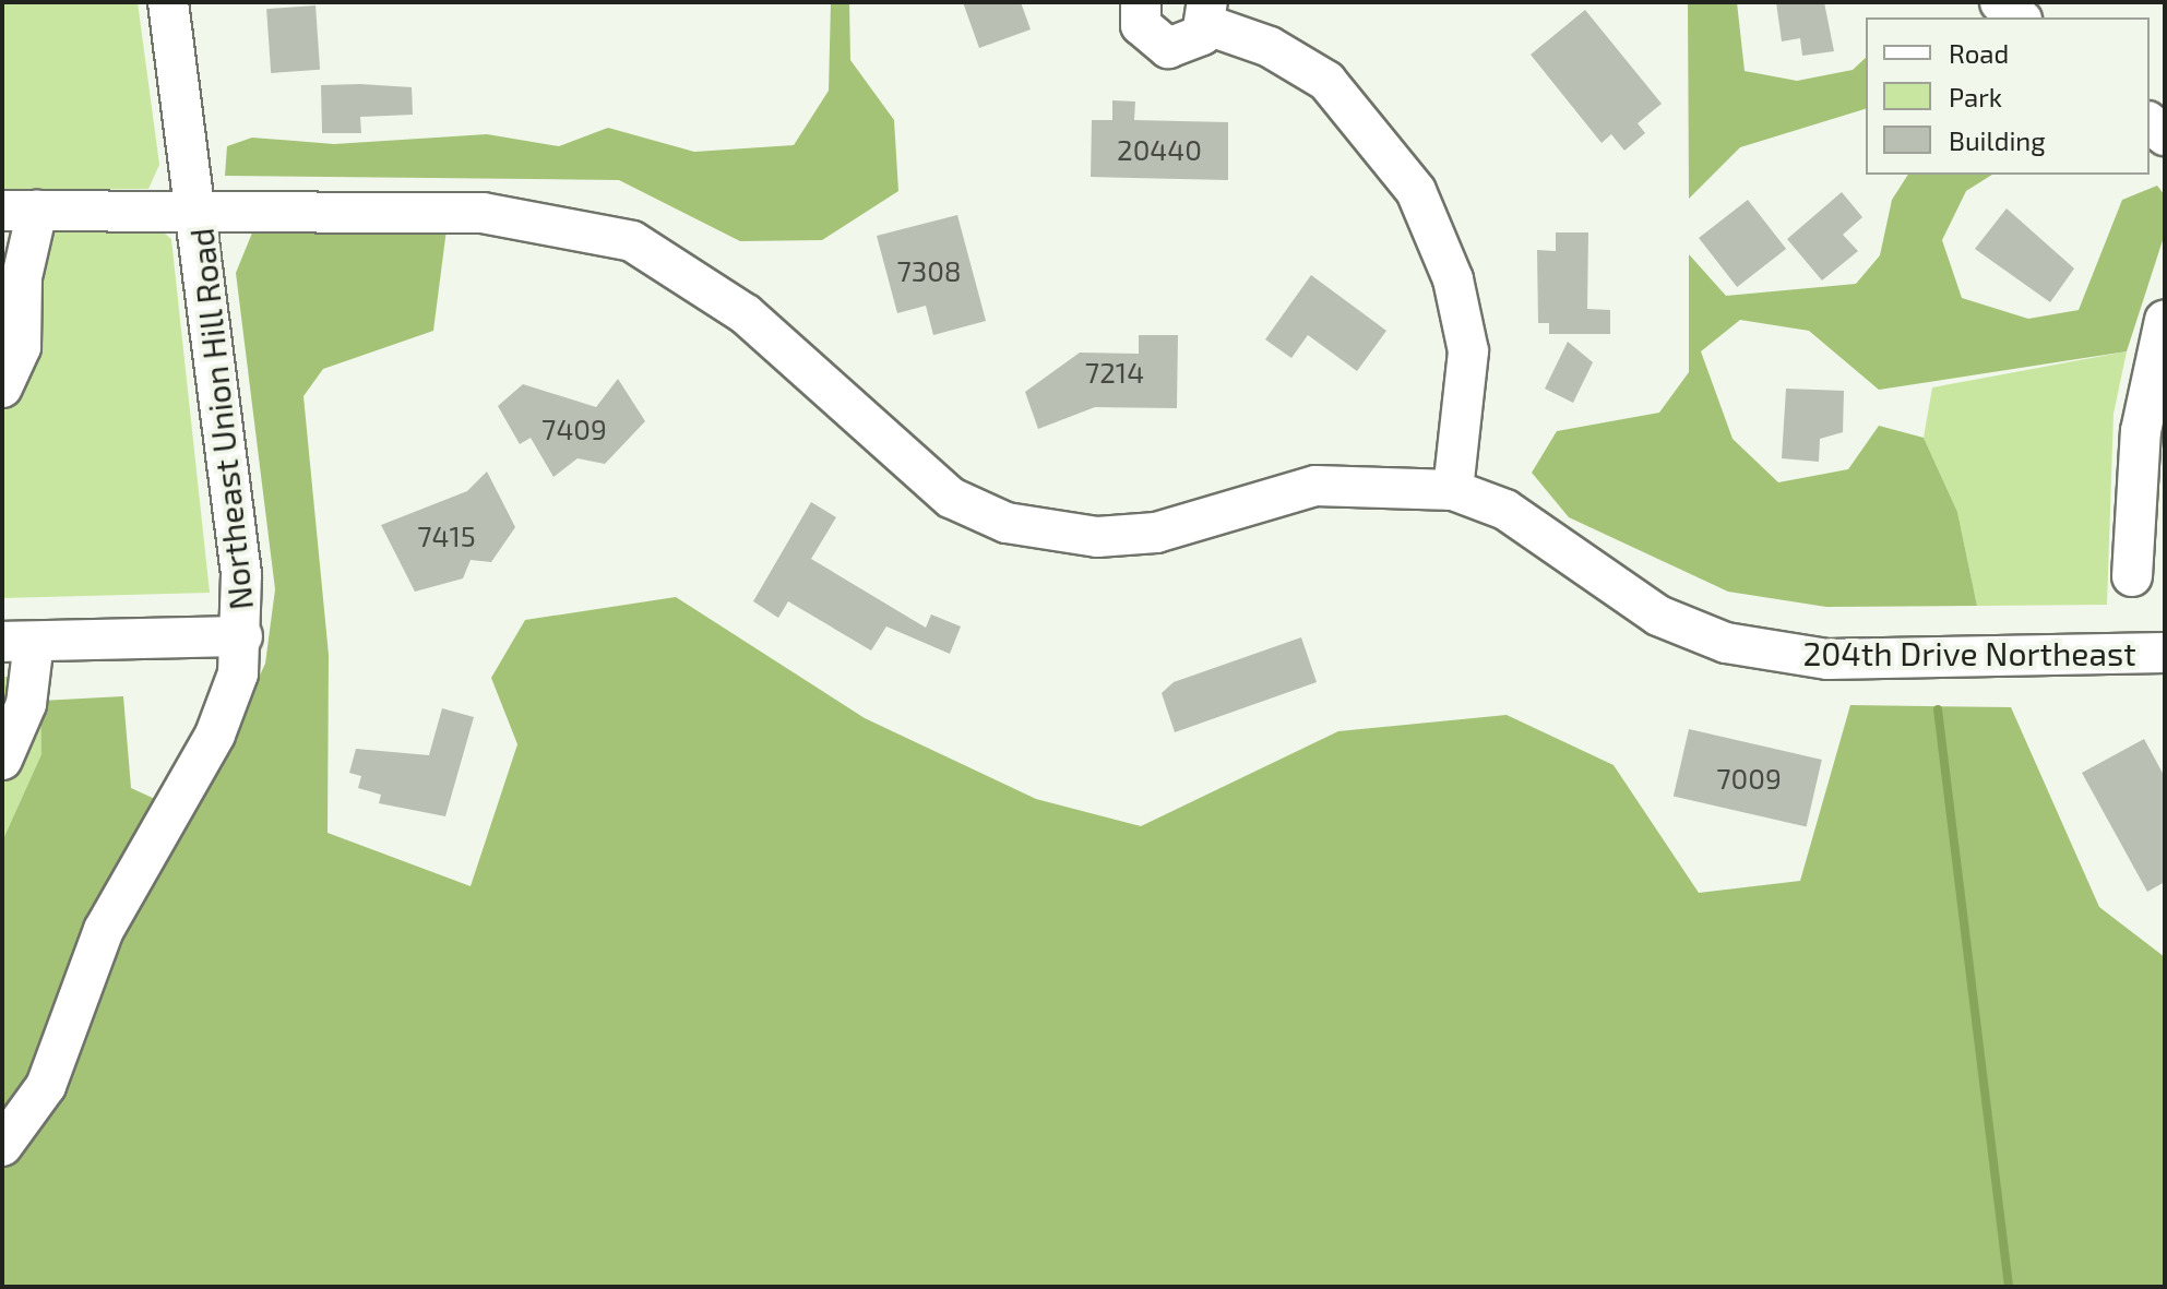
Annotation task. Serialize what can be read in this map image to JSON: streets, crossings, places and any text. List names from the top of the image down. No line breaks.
{"streets":{"street":["Northeast Union Hill Road","204th Drive Northeast"]},"crossings":[["Northeast Union Hill Road","204th Drive Northeast"]],"house_numbers":["20440","7308","7214","7409","7415","7009"],"legend":["Road","Park","Building"]}
